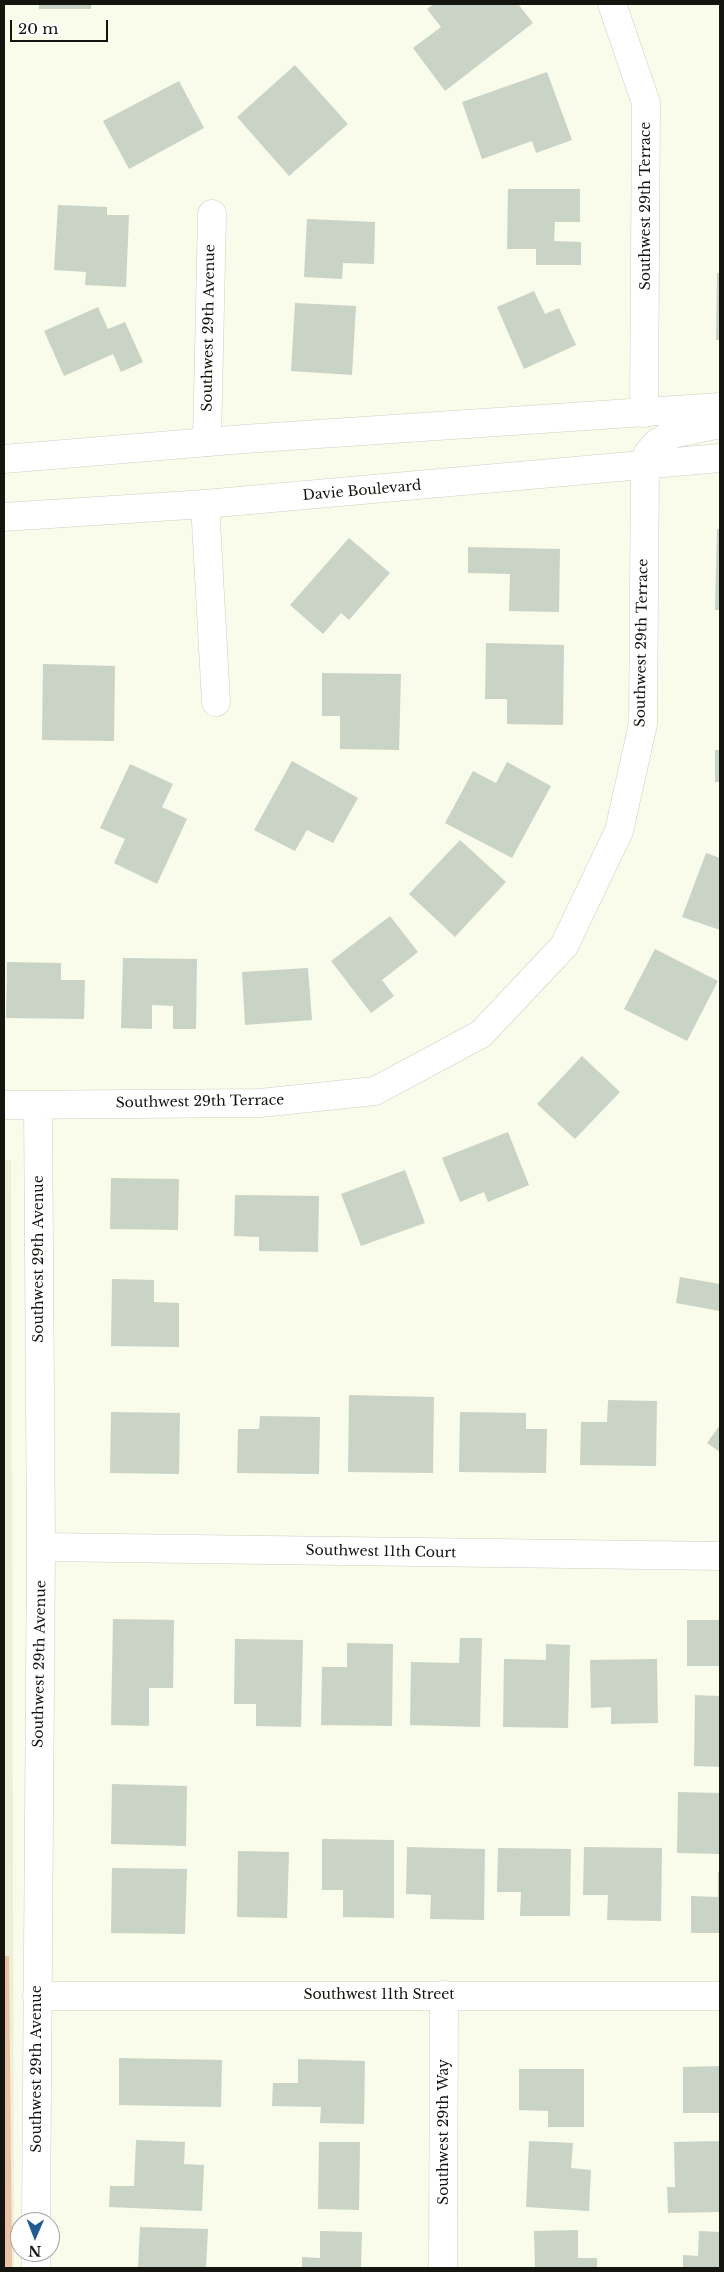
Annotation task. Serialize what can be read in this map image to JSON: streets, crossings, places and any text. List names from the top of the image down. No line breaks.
{"streets":{"street":["Southwest 29th Terrace","Southwest 29th Avenue","Davie Boulevard","Southwest 11th Court","Southwest 11th Street","Southwest 29th Way"]},"crossings":[["Southwest 29th Terrace","Southwest 29th Avenue"],["Southwest 29th Terrace","Davie Boulevard"],["Southwest 29th Avenue","Southwest 11th Court"],["Southwest 29th Avenue","Southwest 11th Street"],["Southwest 11th Street","Southwest 29th Way"]],"scale_bar":"20 m","north":"bottom"}
